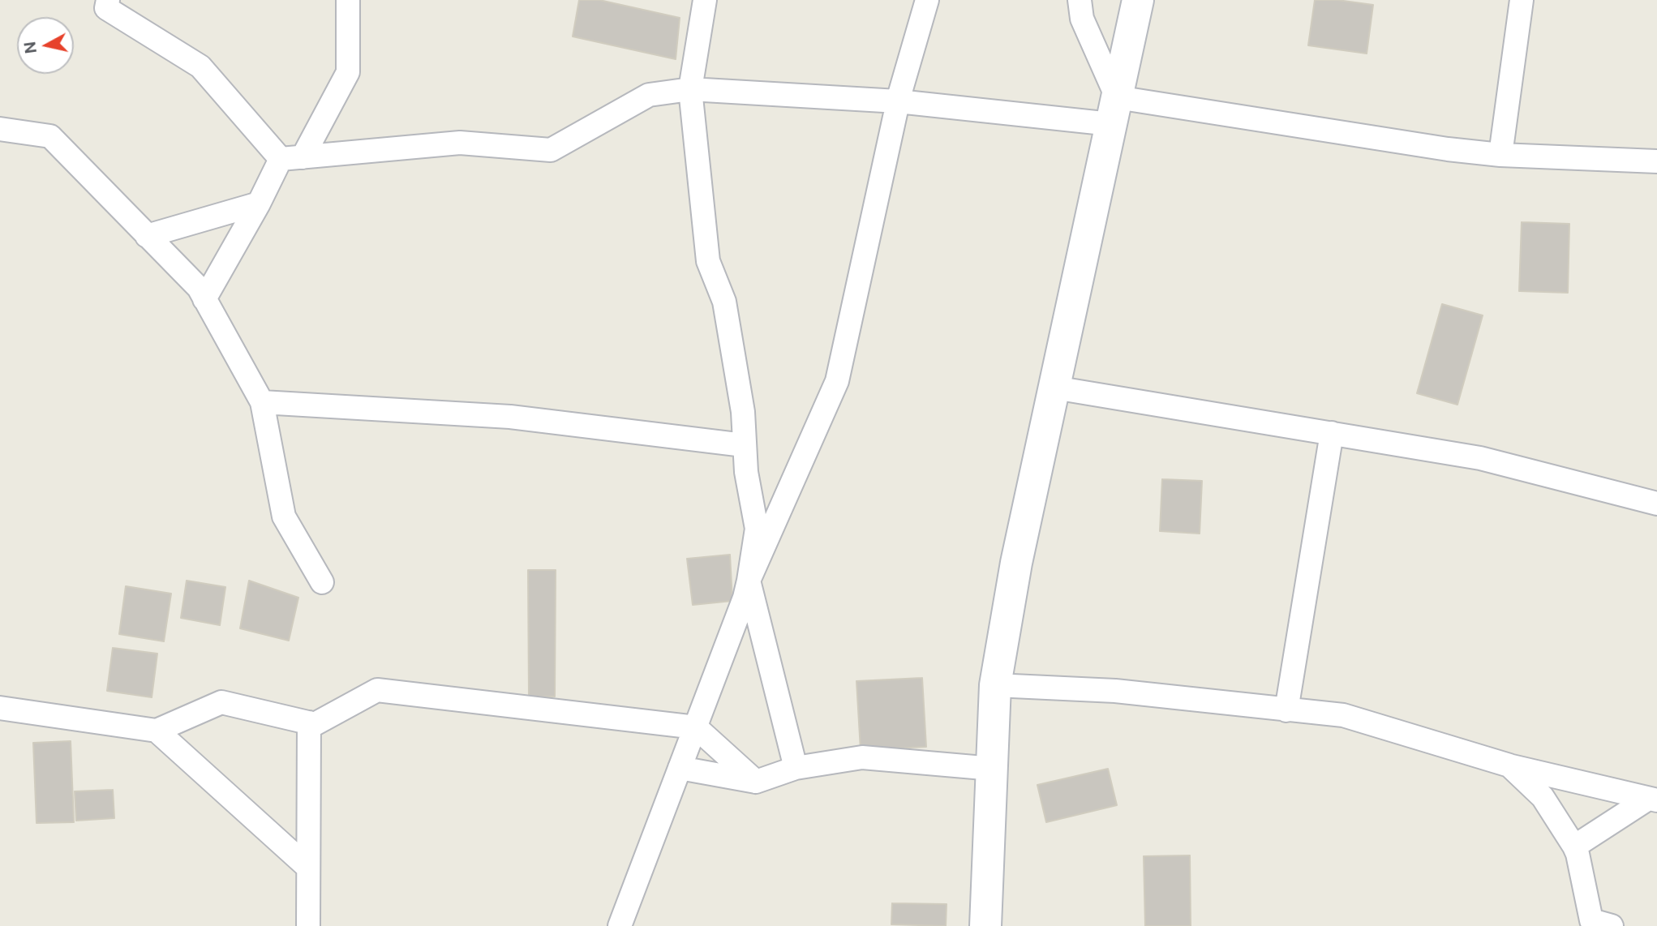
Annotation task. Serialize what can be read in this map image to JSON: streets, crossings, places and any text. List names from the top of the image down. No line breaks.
{"north":"left"}
